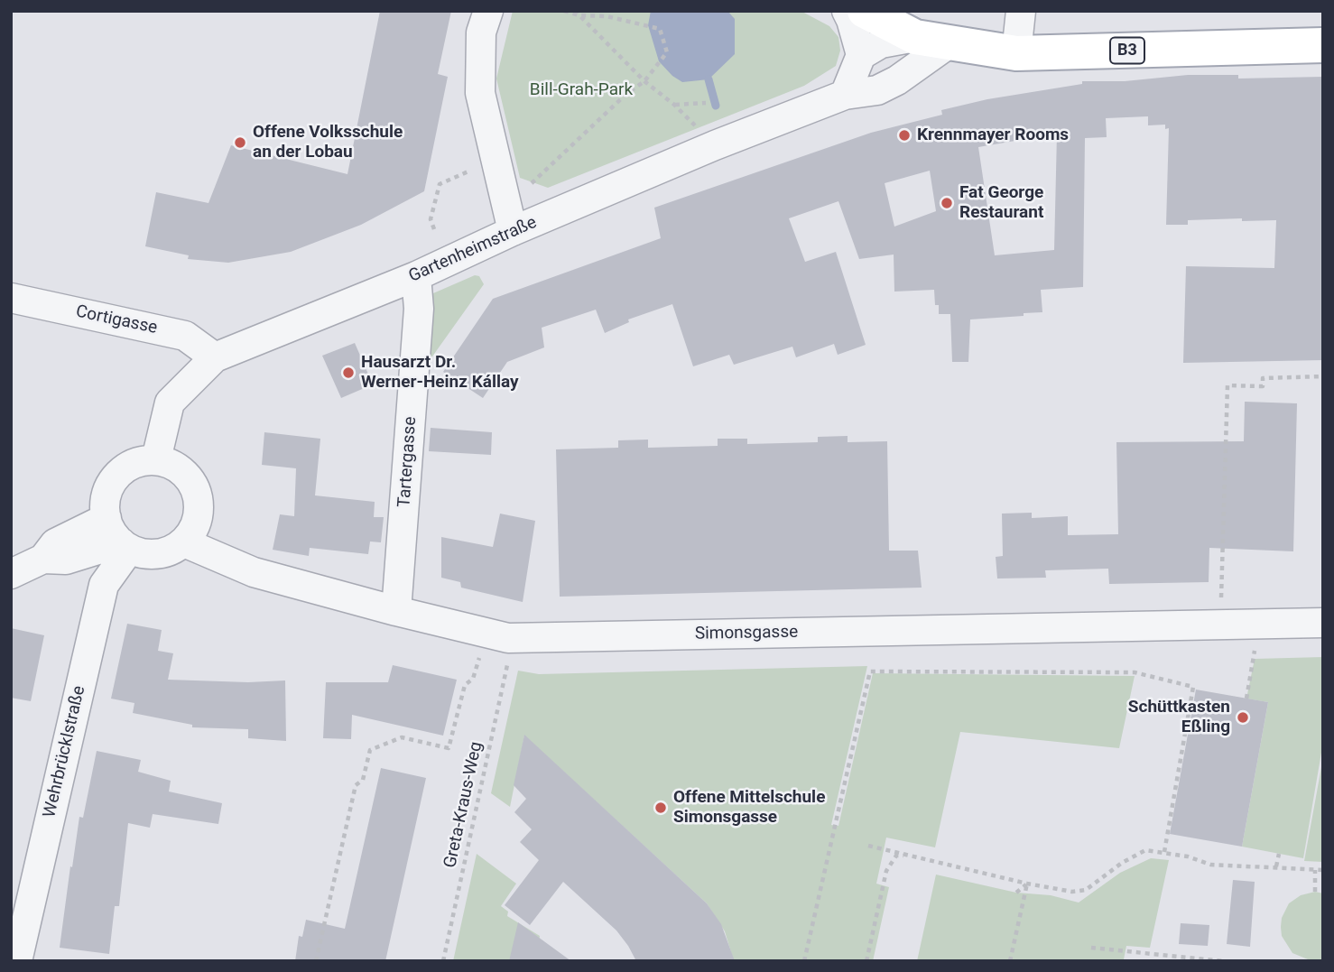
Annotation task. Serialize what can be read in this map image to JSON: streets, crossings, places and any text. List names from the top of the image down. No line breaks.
{"streets":{"main road":["B3"],"street":["Gartenheimstraße","Cortigasse","Tartergasse","Simonsgasse","Wehrbrücklstraße"],"path":["Greta-Kraus-Weg"]},"crossings":[["B3","Gartenheimstraße"],["Gartenheimstraße","Cortigasse"],["Gartenheimstraße","Tartergasse"],["Gartenheimstraße","Simonsgasse"],["Gartenheimstraße","Wehrbrücklstraße"],["Tartergasse","Simonsgasse"],["Simonsgasse","Wehrbrücklstraße"]],"parks":["Bill-Grah-Park"],"places":["Krennmayer Rooms","Offene Volksschule an der Lobau","Fat George Restaurant","Hausarzt Dr. Werner-Heinz Kállay","Schüttkasten Eßling","Offene Mittelschule Simonsgasse"]}
